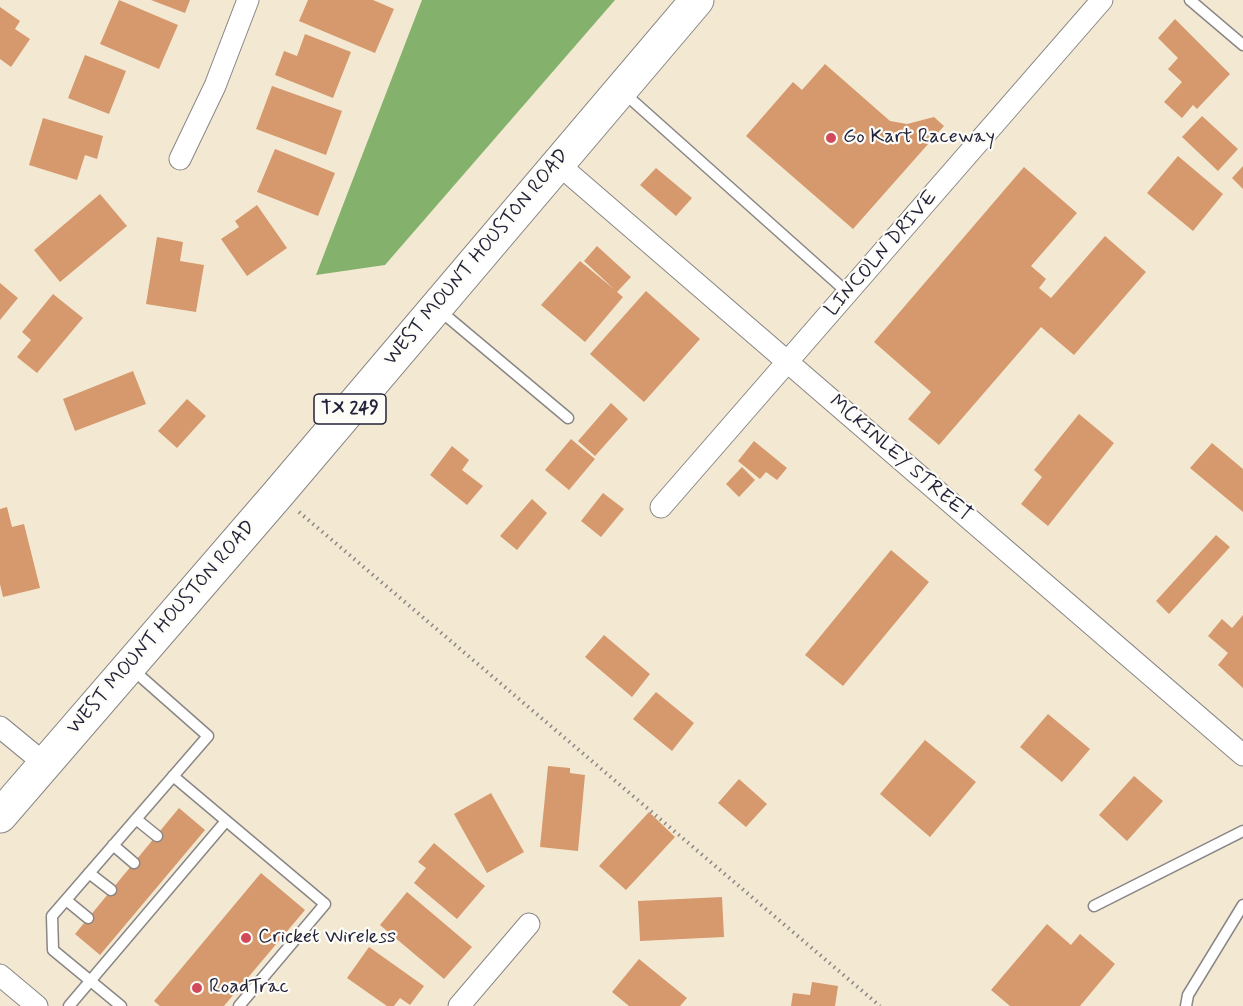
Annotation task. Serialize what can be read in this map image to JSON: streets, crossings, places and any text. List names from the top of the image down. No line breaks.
{"streets":{"main road":["WEST MOUNT HOUSTON ROAD","TX 249"],"street":["LINCOLN DRIVE","MCKINLEY STREET"]},"crossings":[["LINCOLN DRIVE","MCKINLEY STREET"],["WEST MOUNT HOUSTON ROAD","MCKINLEY STREET"]],"places":["Go Kart Raceway","Cricket Wireless","RoadTrac"]}
